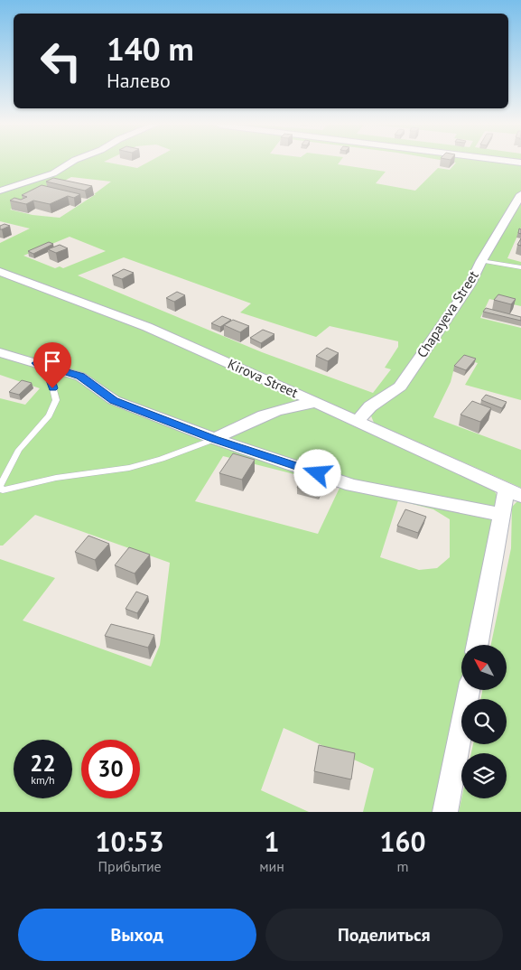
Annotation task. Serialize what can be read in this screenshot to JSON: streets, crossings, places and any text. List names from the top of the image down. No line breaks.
{"streets":{"street":["Chapayeva Street","Kirova Street"]},"crossings":[["Chapayeva Street","Kirova Street"]],"north":"top left","page":{"turn":["140 m","Налево"],"speed":"22 km/h","limit":"30","eta":["10:53","Прибытие","1","мин","160","m"],"buttons":["Выход","Поделиться"]}}
